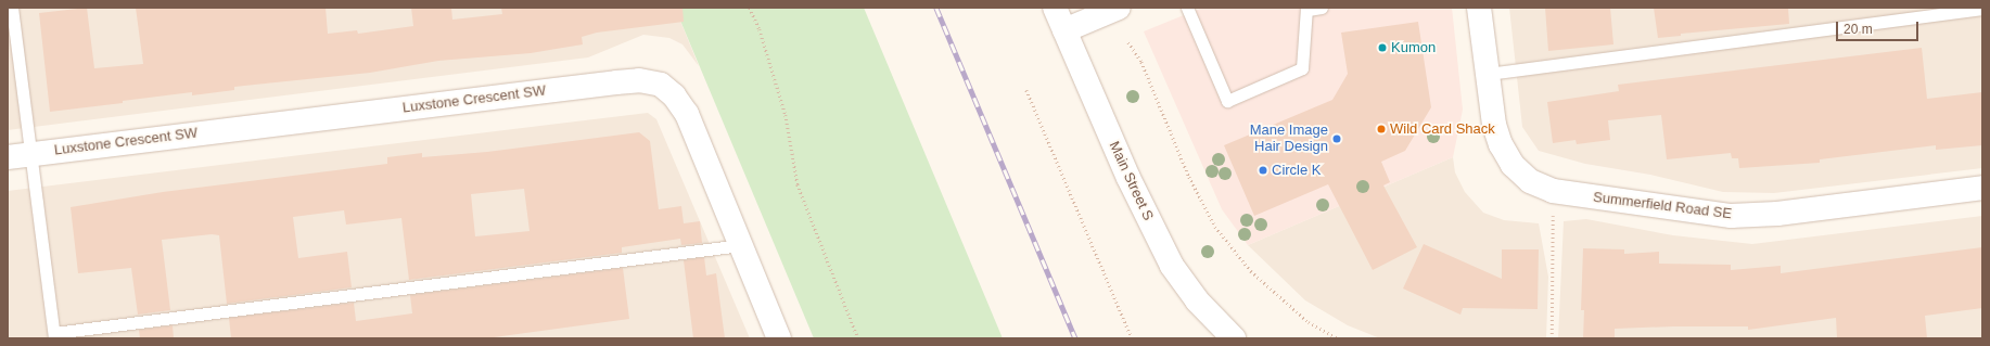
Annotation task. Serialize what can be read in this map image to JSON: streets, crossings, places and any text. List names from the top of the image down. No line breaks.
{"streets":{"street":["Luxstone Crescent SW","Main Street S","Summerfield Road SE"]},"places":["Kumon","Wild Card Shack","Mane Image Hair Design","Circle K"],"scale_bar":"20 m"}
